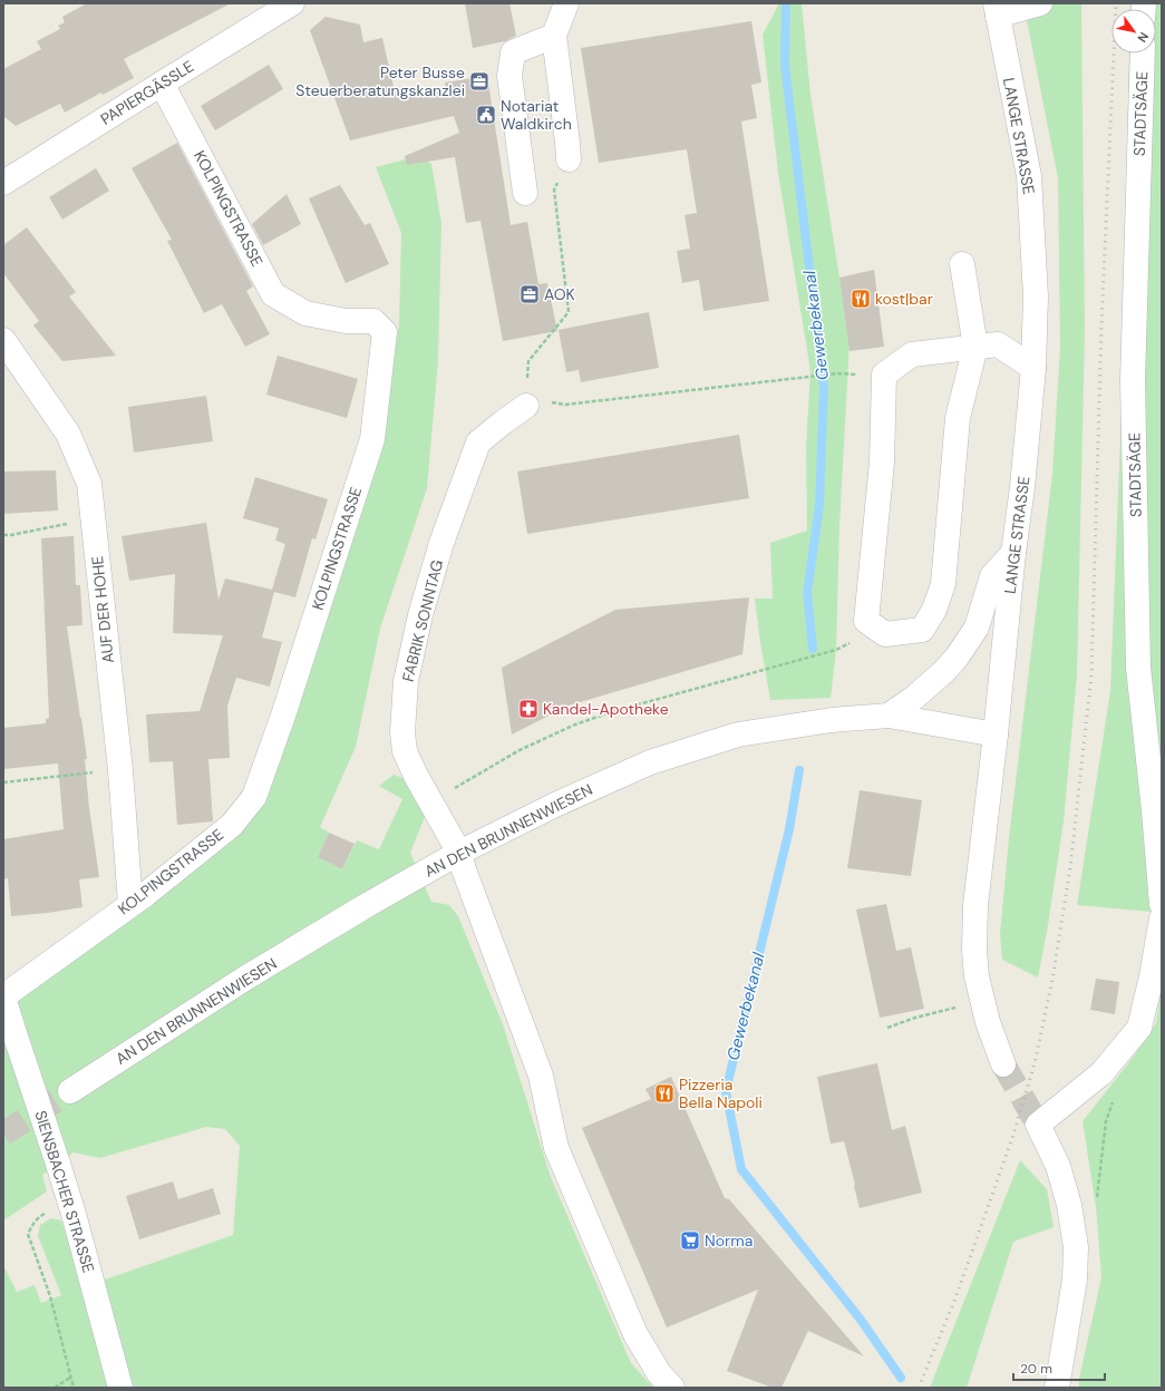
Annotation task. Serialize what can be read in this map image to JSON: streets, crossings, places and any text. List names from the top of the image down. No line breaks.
{"streets":{"street":["PAPIERGÄSSLE","STADTSÄGE","LANGE STRASSE","KOLPINGSTRASSE","AUF DER HOHE","FABRIK SONNTAG","AN DEN BRUNNENWIESEN","SIENSBACHER STRASSE"]},"crossings":[["PAPIERGÄSSLE","KOLPINGSTRASSE"],["LANGE STRASSE","AN DEN BRUNNENWIESEN"],["KOLPINGSTRASSE","AUF DER HOHE"],["KOLPINGSTRASSE","SIENSBACHER STRASSE"],["FABRIK SONNTAG","AN DEN BRUNNENWIESEN"]],"water":["Gewerbekanal"],"places":{"office":["Peter Busse Steuerberatungskanzlei","AOK"],"public building":["Notariat Waldkirch"],"restaurant":["kost|bar","Pizzeria Bella Napoli"],"pharmacy":["Kandel-Apotheke"],"supermarket":["Norma"]},"scale_bar":"20 m","north":"bottom right"}
